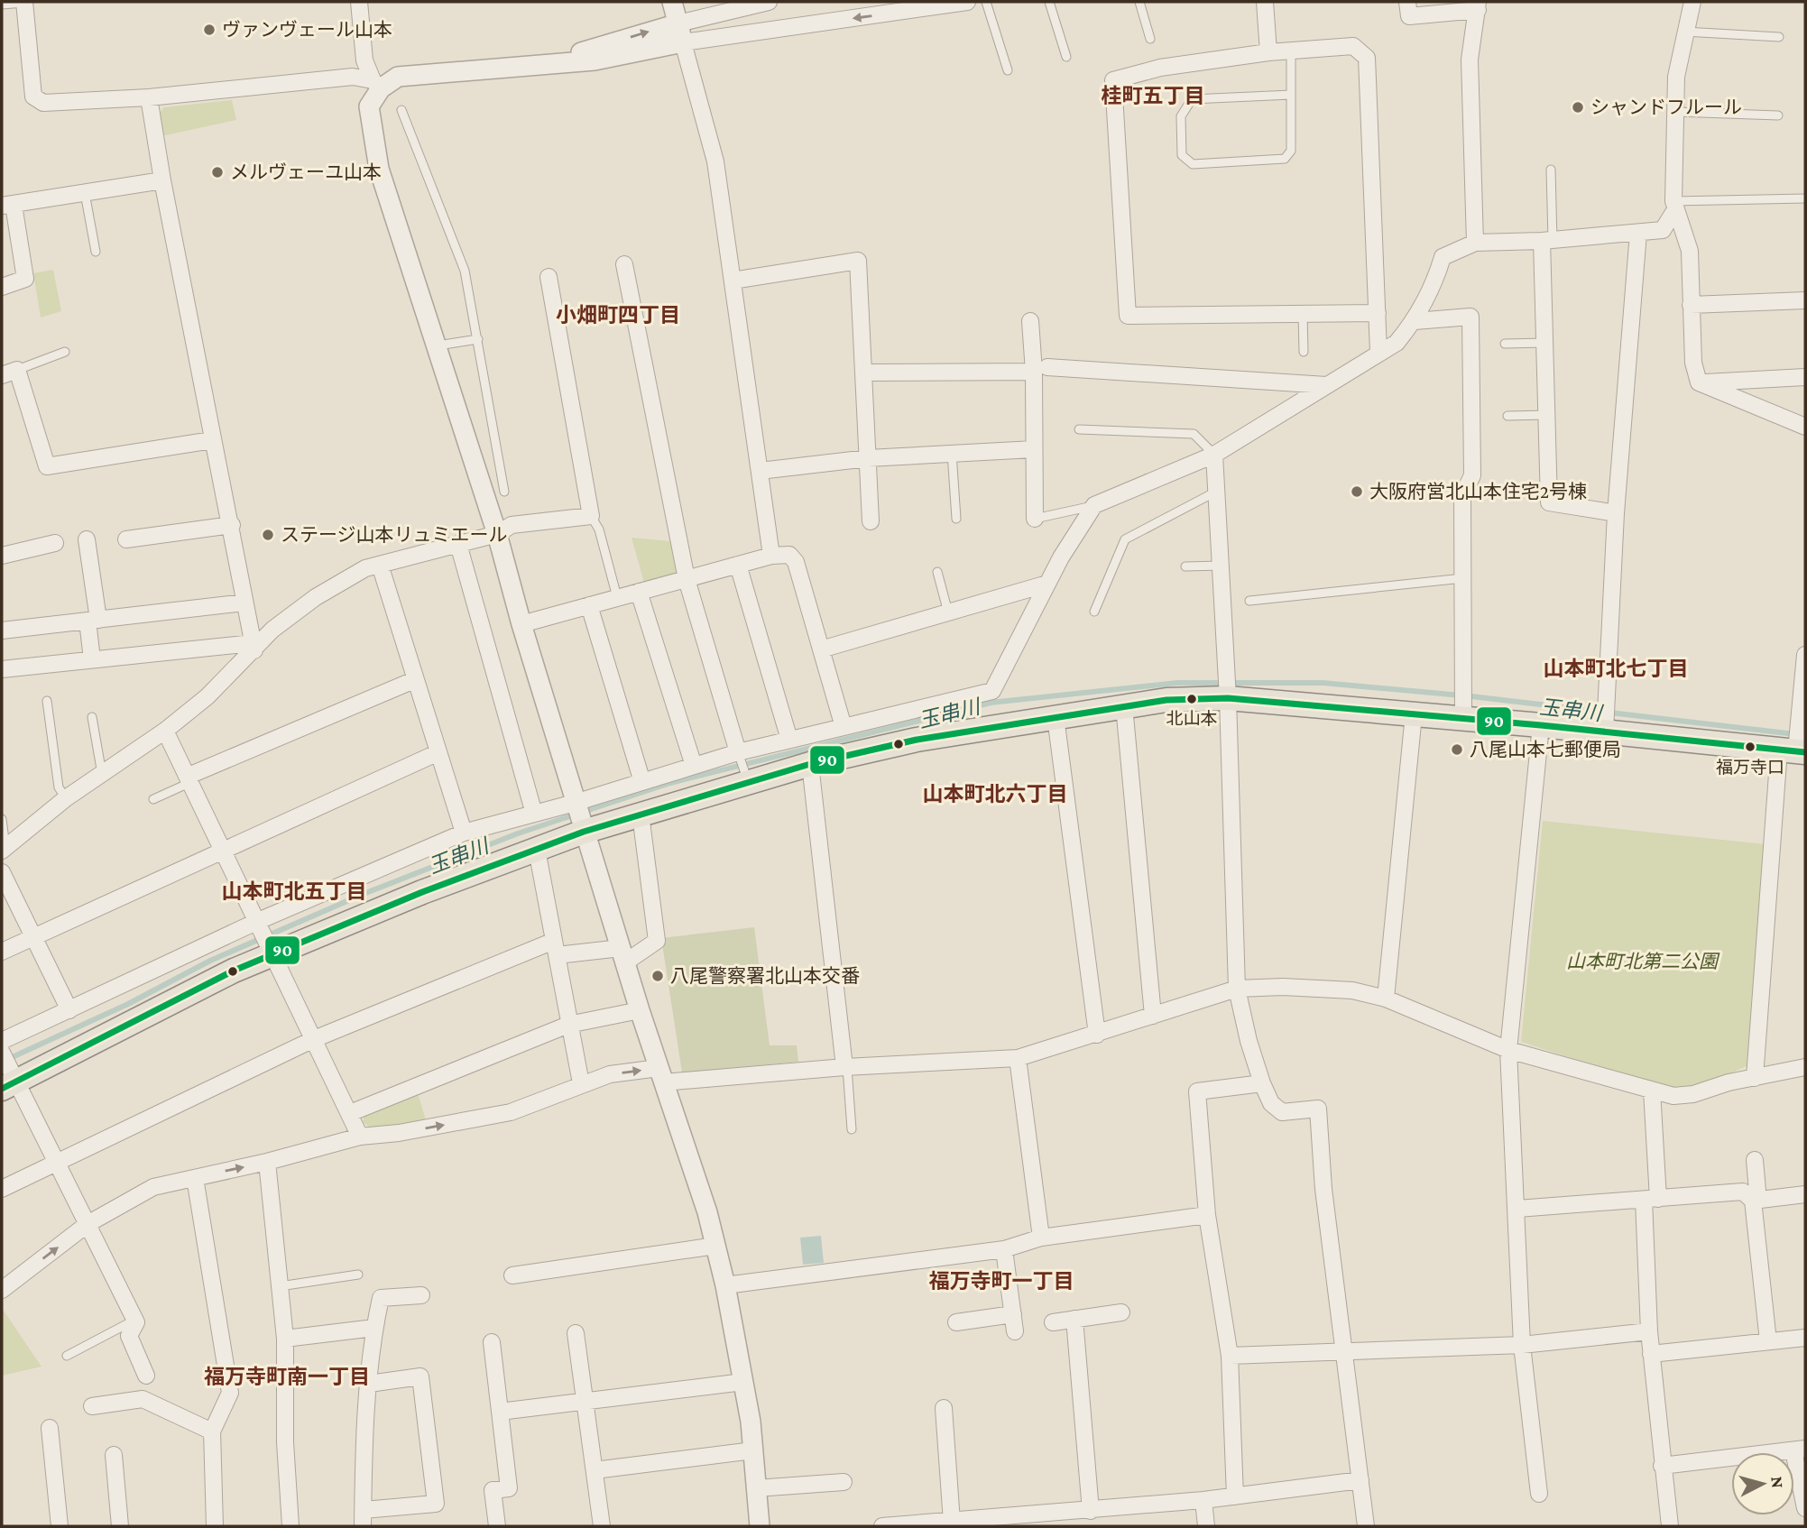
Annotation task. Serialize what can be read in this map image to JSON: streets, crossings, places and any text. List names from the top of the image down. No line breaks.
{"districts":["桂町五丁目","小畑町四丁目","山本町北七丁目","山本町北六丁目","山本町北五丁目","福万寺町一丁目","福万寺町南一丁目"],"water":["玉串川"],"parks":["山本町北第二公園"],"places":["ヴァンヴェール山本","シャンドフルール","メルヴェーユ山本","大阪府営北山本住宅2号棟","ステージ山本リュミエール","北山本","福万寺口","八尾山本七郵便局","八尾警察署北山本交番"],"lines":["transit line 90"],"north":"right"}
